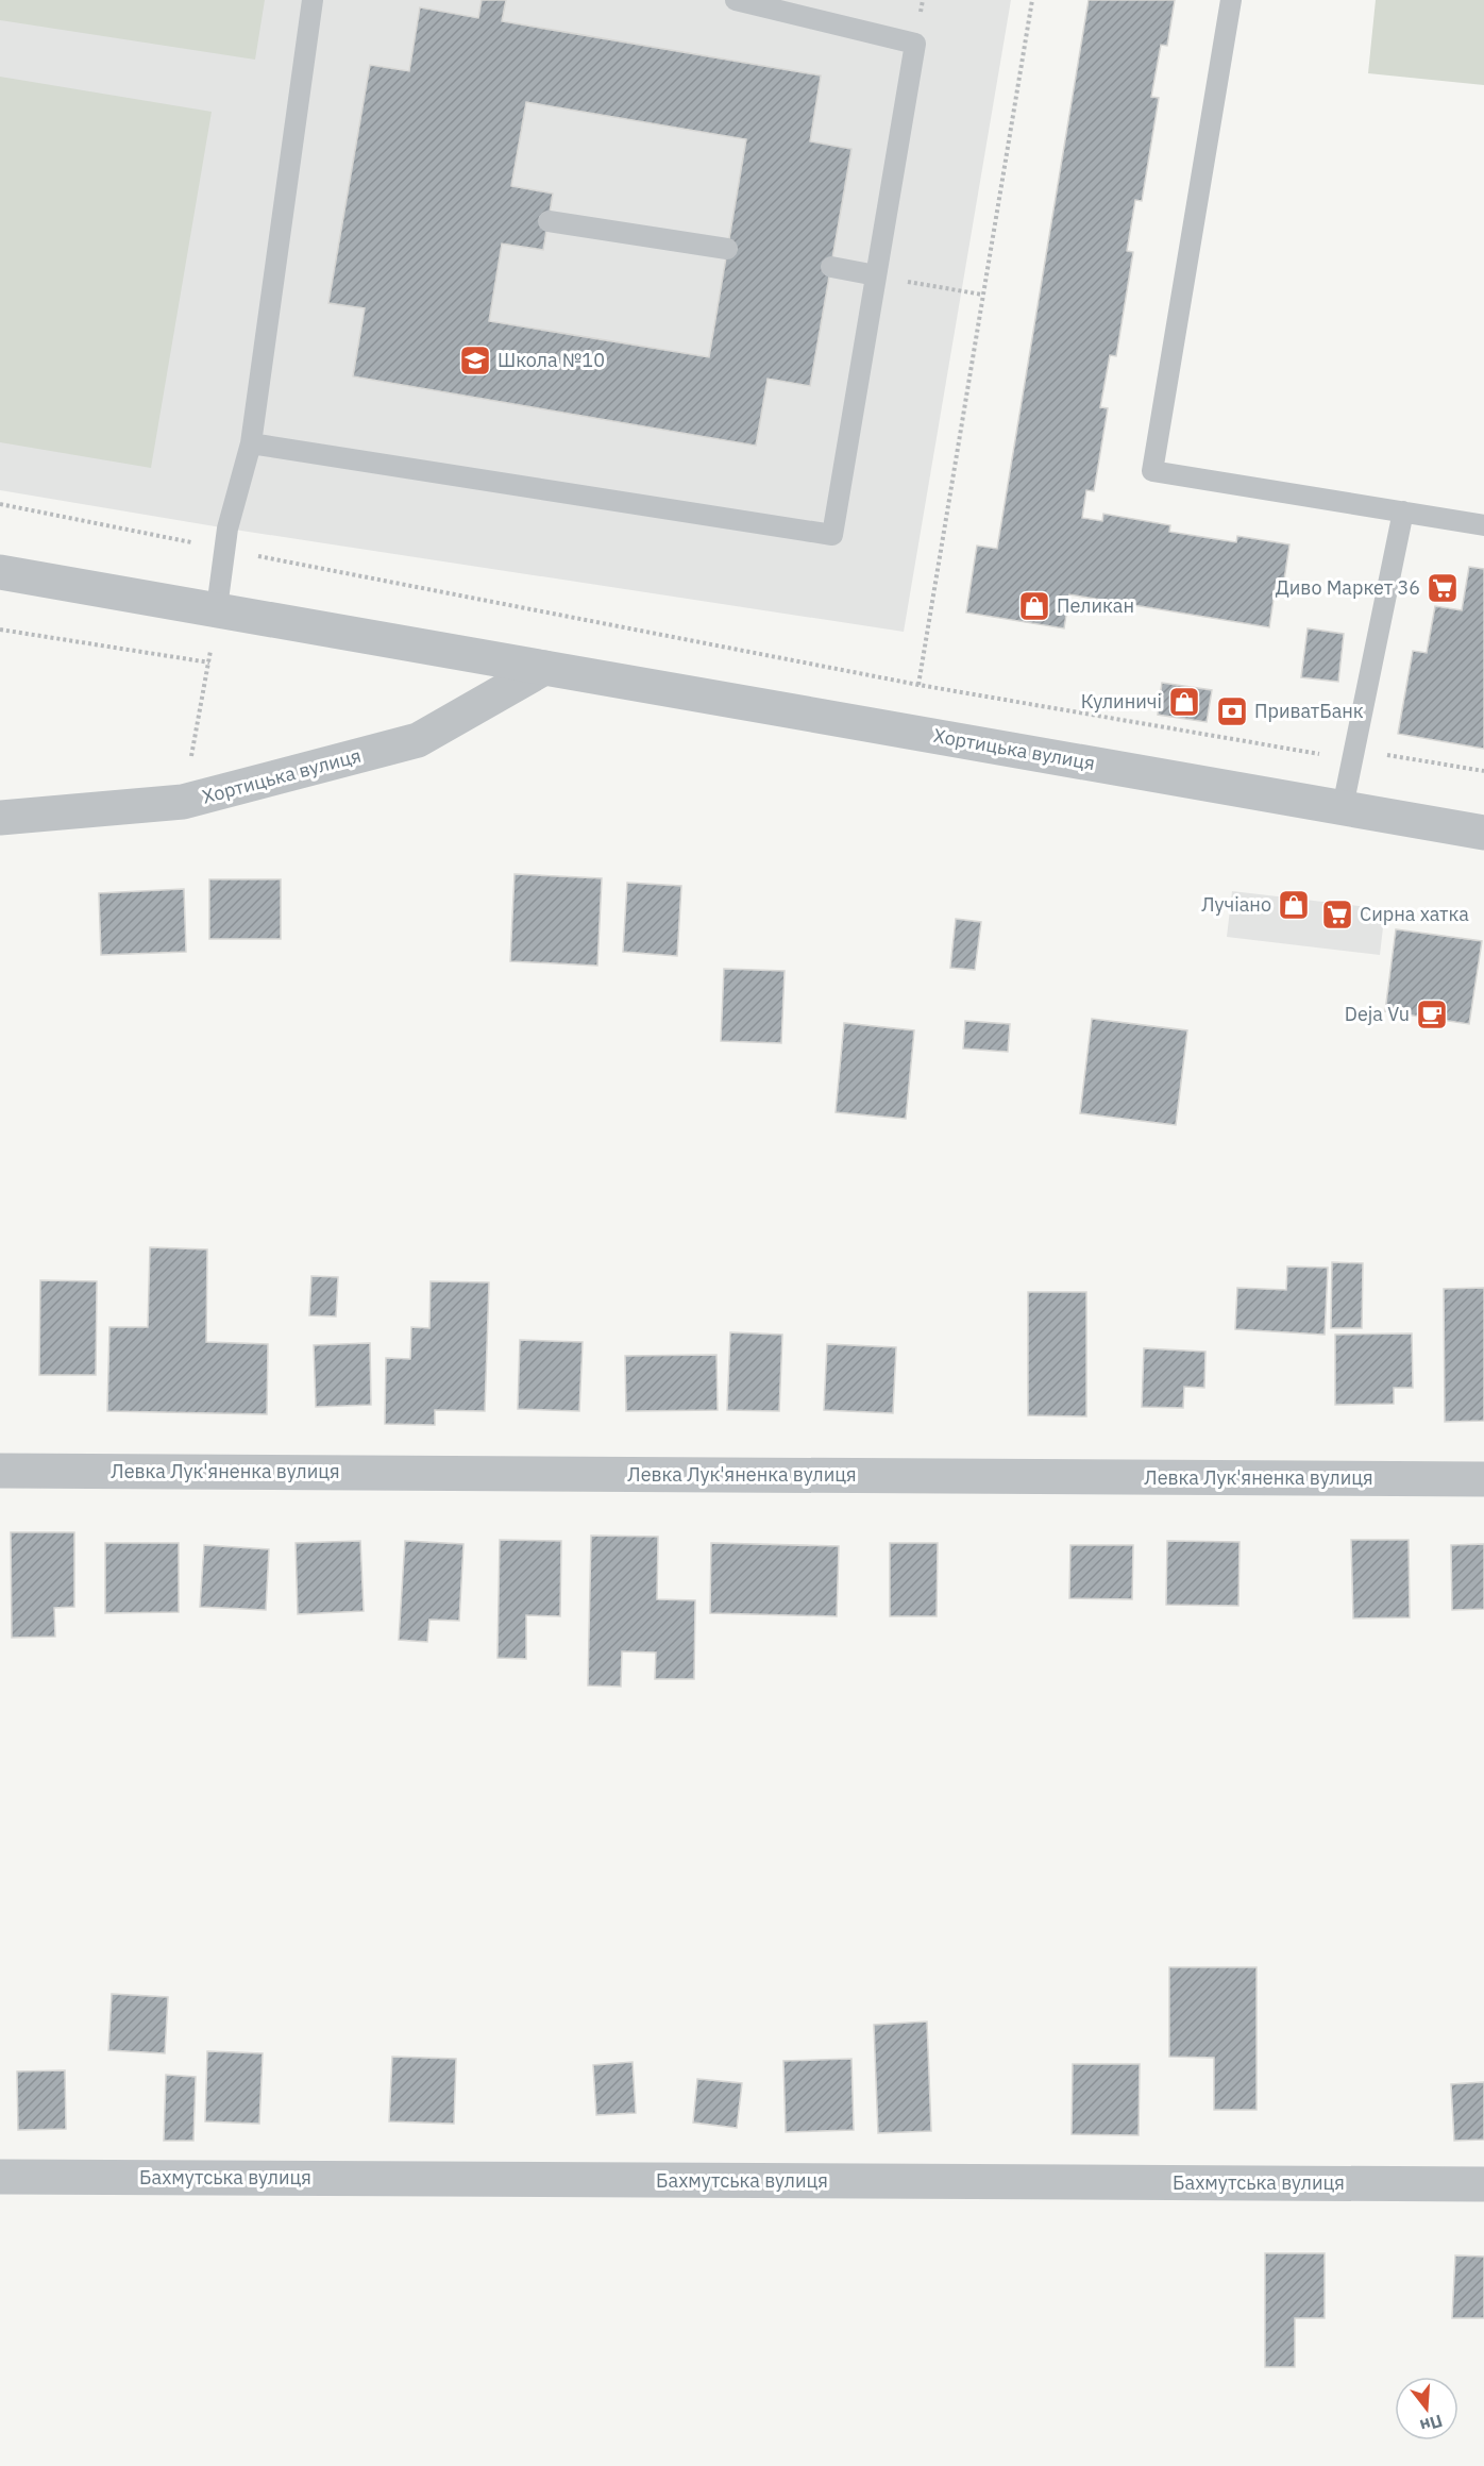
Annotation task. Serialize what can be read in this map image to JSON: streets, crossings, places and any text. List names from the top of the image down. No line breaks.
{"streets":{"street":["Хортицька вулиця","Левка Лук'яненка вулиця","Бахмутська вулиця"]},"places":{"school or university":["Школа №10"],"supermarket":["Диво Маркет 36","Сирна хатка"],"shop":["Пеликан","Кулиничі","Лучіано"],"bank":["ПриватБанк"],"cafe":["Deja Vu"]},"north":"bottom"}
